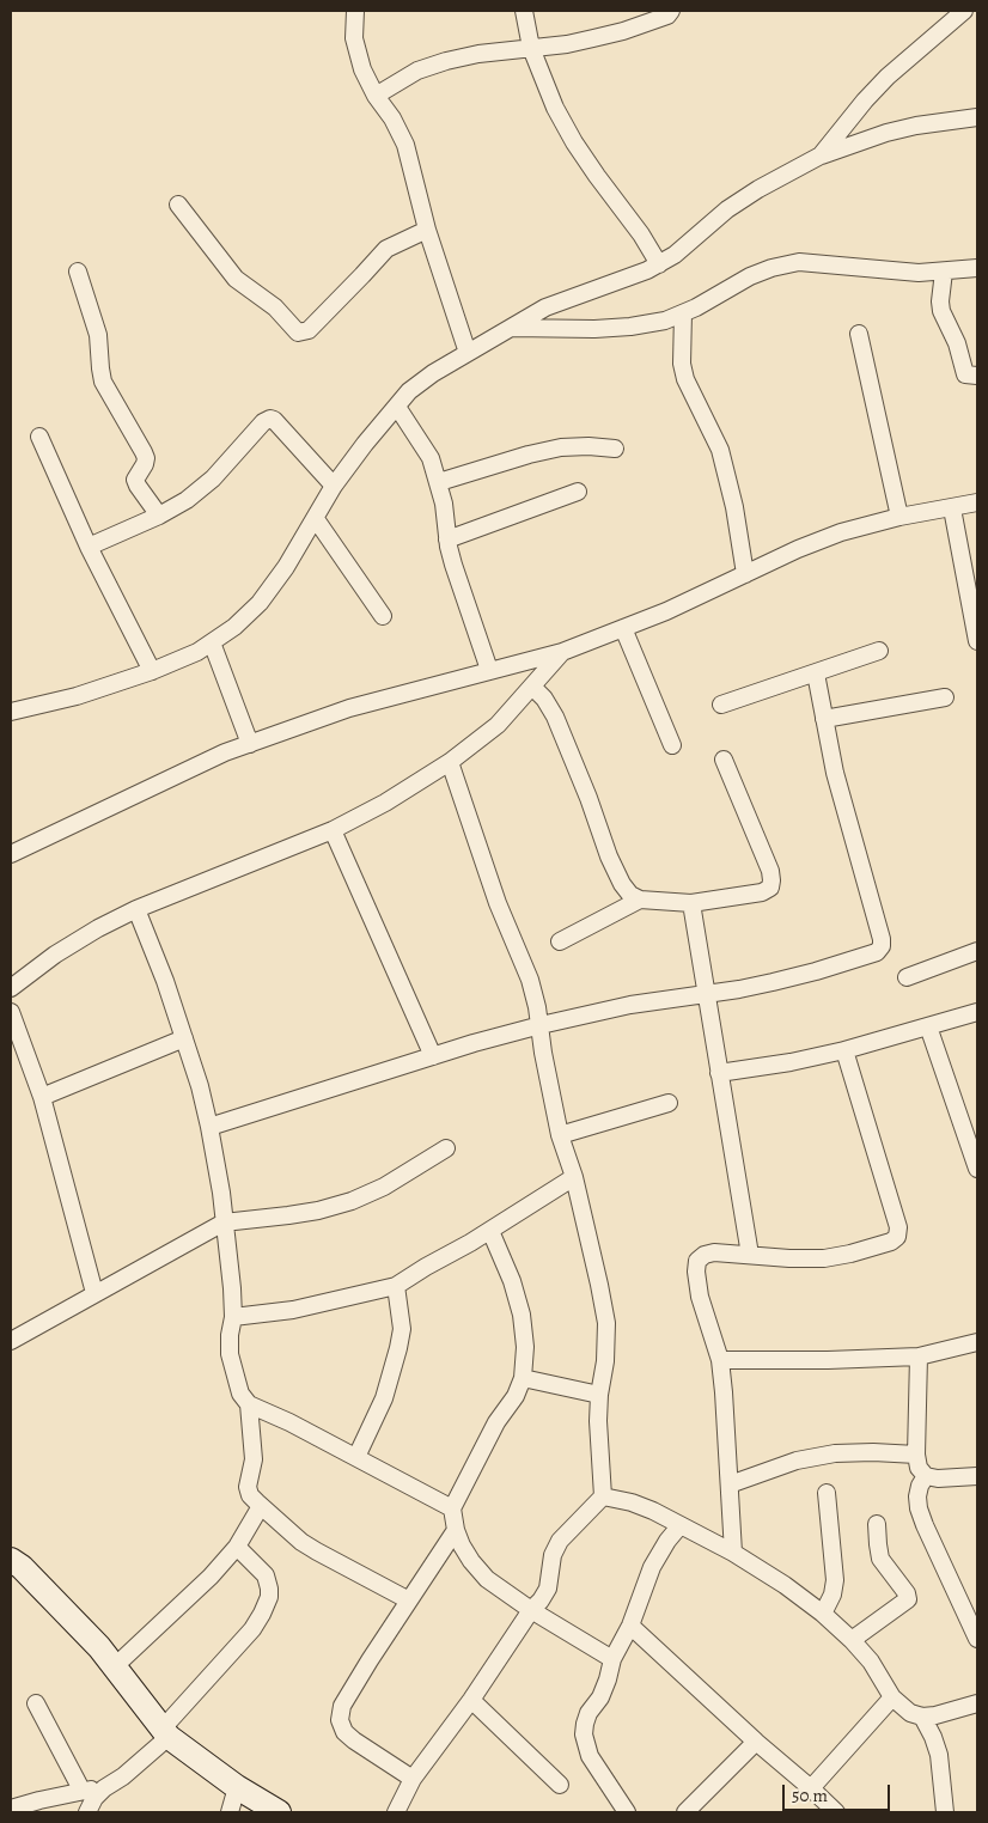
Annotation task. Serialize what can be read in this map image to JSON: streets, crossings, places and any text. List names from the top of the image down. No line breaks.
{"scale_bar":"50 m"}
